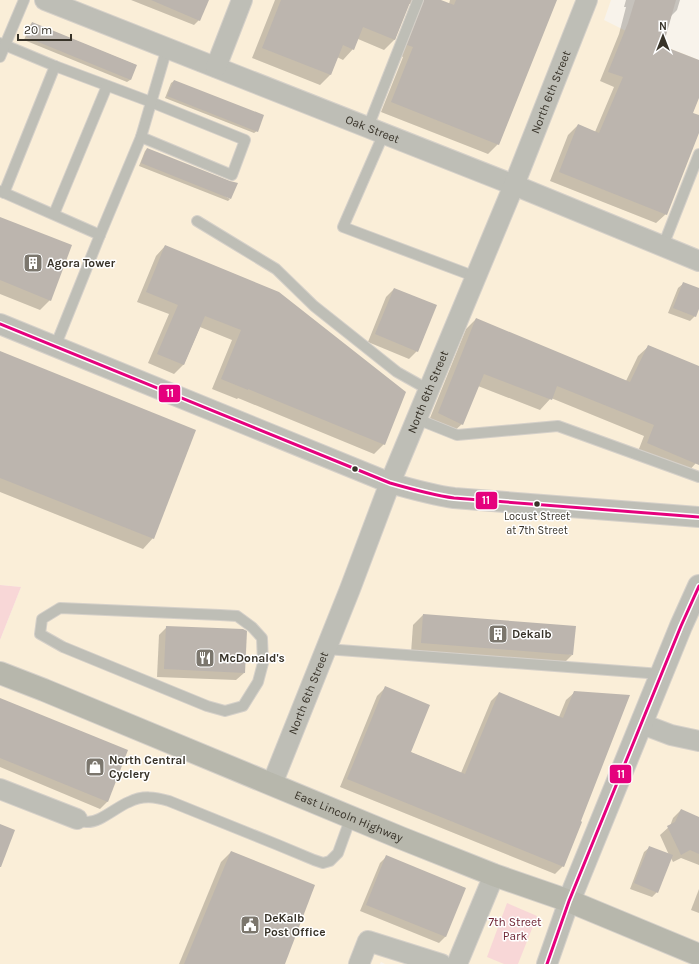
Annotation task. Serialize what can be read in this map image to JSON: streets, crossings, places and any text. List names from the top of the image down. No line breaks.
{"streets":{"main road":["East Lincoln Highway"],"street":["North 6th Street","Oak Street"]},"crossings":[["North 6th Street","Oak Street"],["North 6th Street","East Lincoln Highway"]],"parks":["7th Street Park"],"places":{"building":["Agora Tower","Dekalb"],"other":["Locust Street at 7th Street"],"restaurant":["McDonald's"],"shop":["North Central Cyclery"],"public building":["DeKalb Post Office"]},"lines":["transit line 11"],"scale_bar":"20 m","north":"top"}
